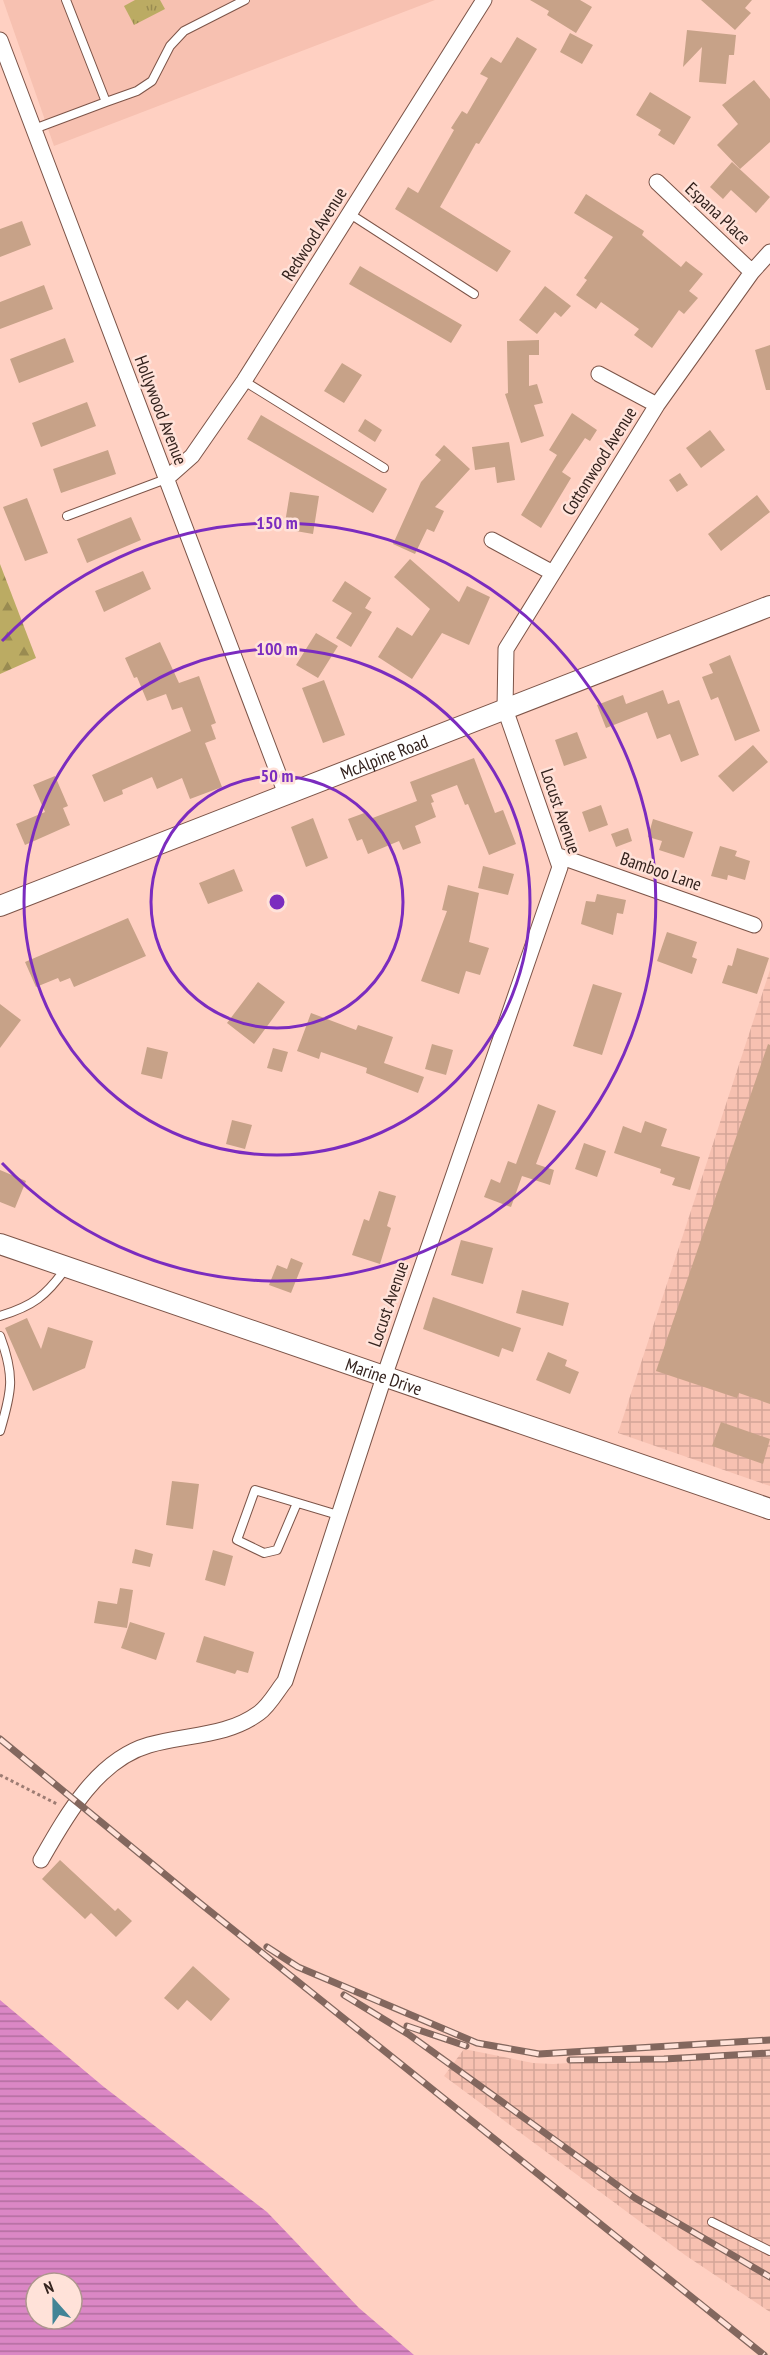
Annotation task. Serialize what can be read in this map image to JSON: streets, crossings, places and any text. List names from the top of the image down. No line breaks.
{"streets":{"street":["Espana Place","Redwood Avenue","Hollywood Avenue","Cottonwood Avenue","McAlpine Road","Locust Avenue","Bamboo Lane","Marine Drive"]},"crossings":[["Espana Place","Cottonwood Avenue"],["Redwood Avenue","Hollywood Avenue"],["Hollywood Avenue","McAlpine Road"],["Cottonwood Avenue","McAlpine Road"],["Cottonwood Avenue","Locust Avenue"],["McAlpine Road","Locust Avenue"],["Locust Avenue","Bamboo Lane"],["Locust Avenue","Marine Drive"]],"north":"top","rings":["150 m","100 m","50 m"]}
